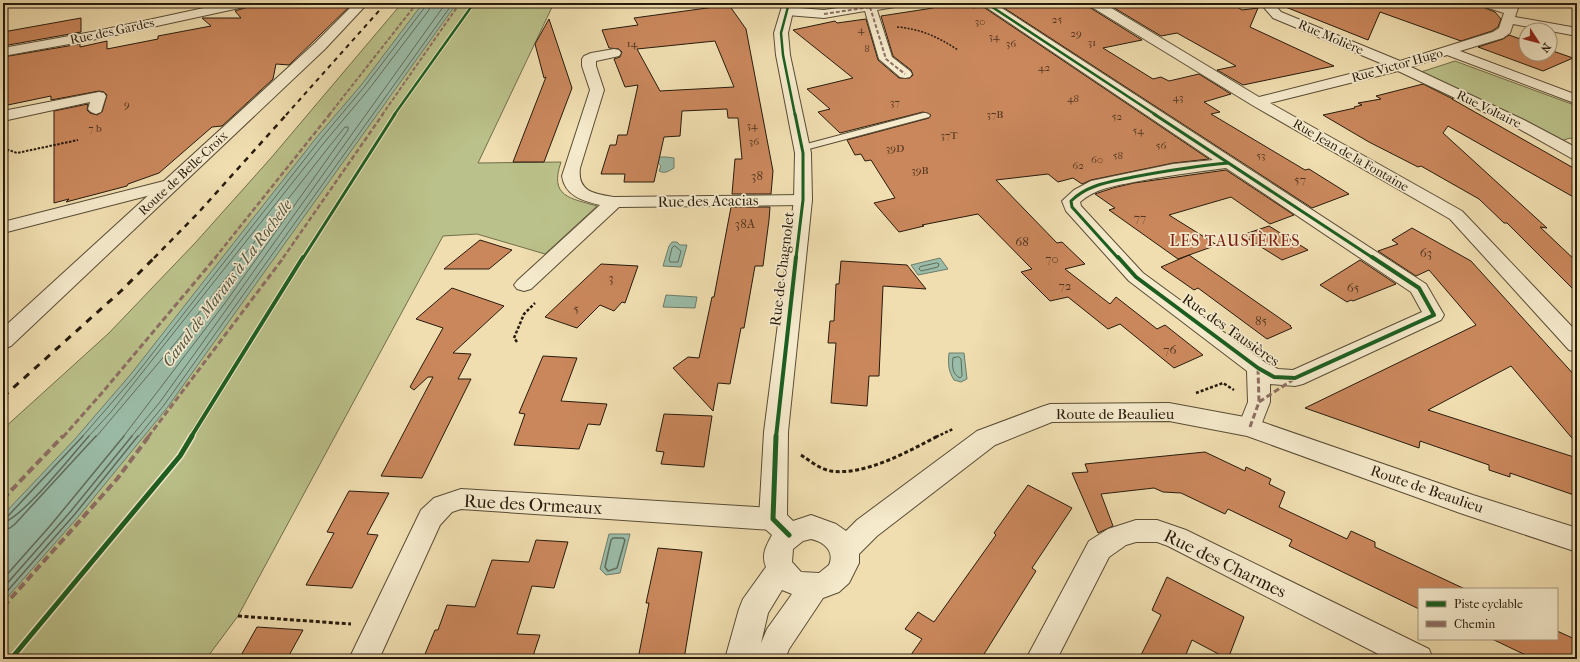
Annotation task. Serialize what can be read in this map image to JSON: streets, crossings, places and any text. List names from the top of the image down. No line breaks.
{"streets":{"street":["Rue des Gardes","Rue Molière","Rue Victor Hugo","Rue Voltaire","Rue Jean de la Fontaine","Route de Belle-Croix","Rue des Acacias","Rue de Chagnolet","Rue des Tausières","Route de Beaulieu","Rue des Ormeaux","Rue des Charmes"]},"crossings":[["Rue Molière","Rue Victor Hugo"],["Rue Molière","Rue Voltaire"],["Rue Victor Hugo","Rue Voltaire"],["Rue Victor Hugo","Rue Jean de la Fontaine"],["Rue des Acacias","Rue de Chagnolet"],["Rue de Chagnolet","Route de Beaulieu"],["Rue de Chagnolet","Rue des Ormeaux"],["Route de Beaulieu","Rue des Ormeaux"]],"districts":["LES TAUSIÈRES"],"water":["Canal de Marans à La Rochelle"],"house_numbers":["25","30","4","29","34","31","14","36","8","42","43","48","37","9","37B","52","34","7 b","54","37T","36","56","39D","58","53","60","62","39B","38","57","77","38A","68","63","70","3","72","65","5","85","76"],"legend":["Piste cyclable","Chemin"],"north":"bottom right"}
